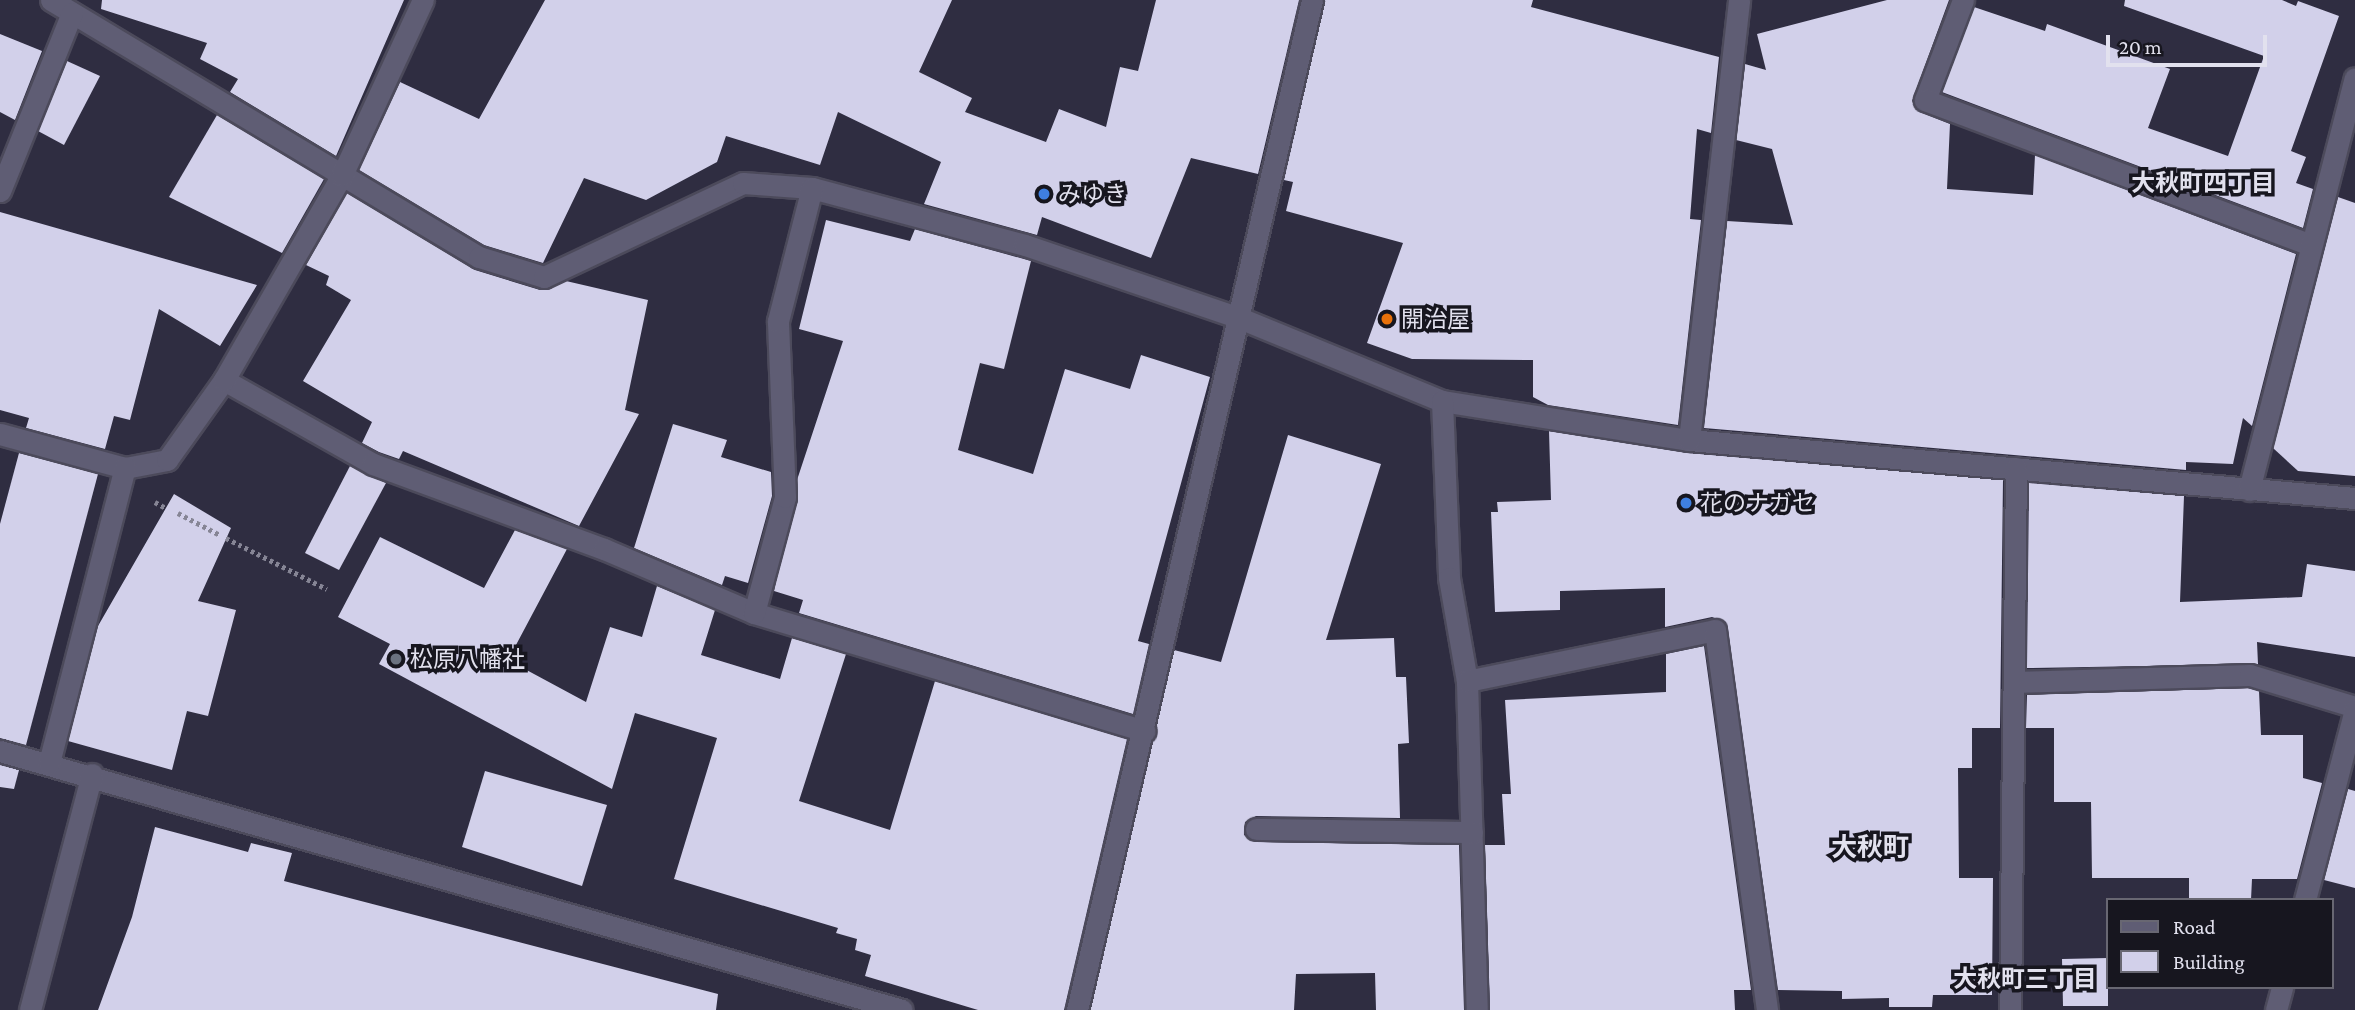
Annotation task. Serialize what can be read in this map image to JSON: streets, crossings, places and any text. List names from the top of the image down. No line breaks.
{"districts":["大秋町四丁目","大秋町","大秋町三丁目"],"places":["みゆき","開治屋","花のナガセ","松原八幡社"],"legend":["Road","Building"],"scale_bar":"20 m"}
